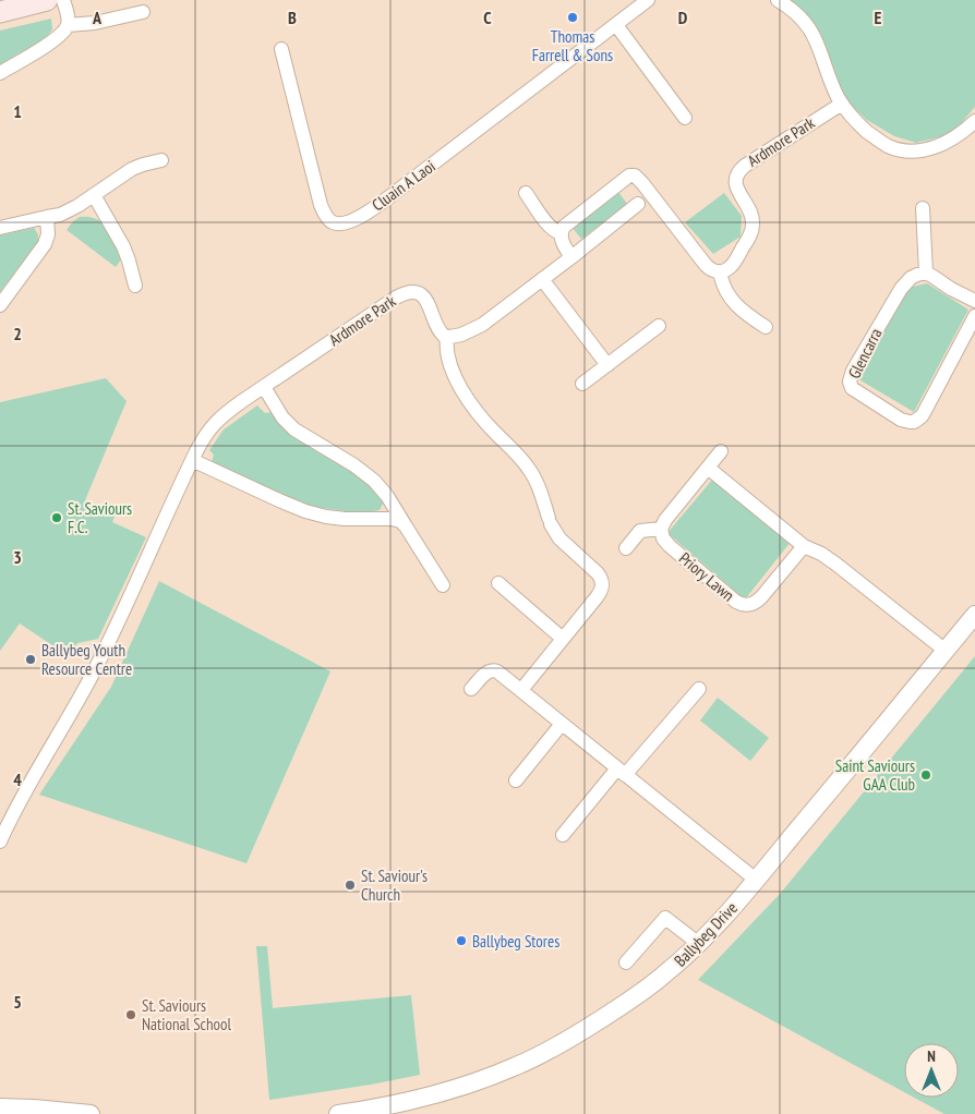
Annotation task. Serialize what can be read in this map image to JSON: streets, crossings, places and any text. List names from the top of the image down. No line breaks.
{"streets":{"street":["Ardmore Park","Cluain A Laoi","Glencarra","Priory Lawn","Ballybeg Drive"]},"places":["Thomas Farrell & Sons","St. Saviours F.C.","Ballybeg Youth Resource Centre","Saint Saviours GAA Club","St. Saviour's Church","Ballybeg Stores","St. Saviours National School"],"north":"top","grid":{"columns":["A","B","C","D","E"],"rows":["1","2","3","4","5"]}}
